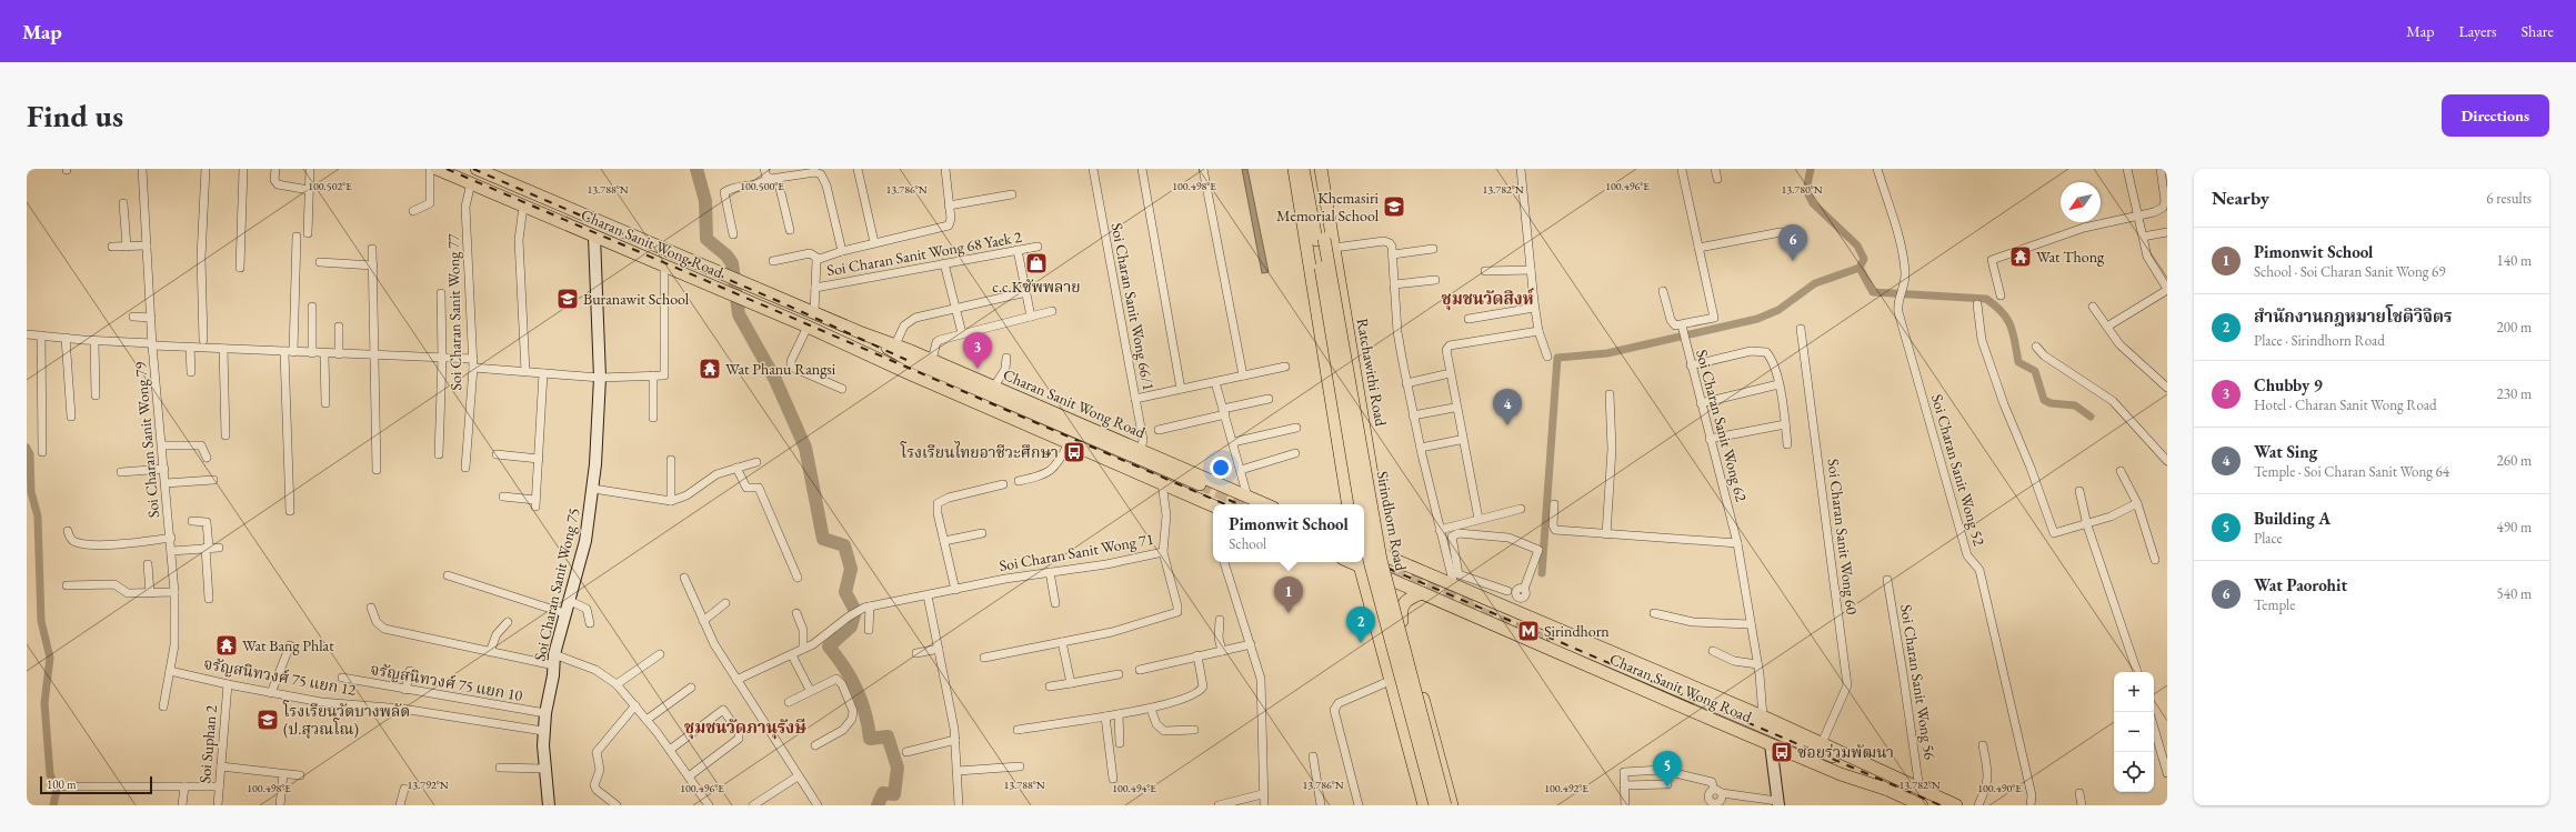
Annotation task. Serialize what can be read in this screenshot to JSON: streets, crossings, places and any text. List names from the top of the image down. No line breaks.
{"streets":{"main road":["Charan Sanit Wong Road","Ratchawithi Road","Sirindhorn Road"],"street":["Soi Charan Sanit Wong 68 Yaek 2","Soi Charan Sanit Wong 66/1","Soi Charan Sanit Wong 77","Soi Charan Sanit Wong 62","Soi Charan Sanit Wong 79","Soi Charan Sanit Wong 52","Soi Charan Sanit Wong 60","Soi Charan Sanit Wong 71","Soi Charan Sanit Wong 75","จรัญสนิทวงศ์ 75 แยก 12","จรัญสนิทวงศ์ 75 แยก 10","Soi Charan Sanit Wong 56","Soi Suphan 2"]},"crossings":[["Charan Sanit Wong Road","Soi Charan Sanit Wong 66/1"],["Charan Sanit Wong Road","Soi Charan Sanit Wong 77"],["Charan Sanit Wong Road","Ratchawithi Road"],["Charan Sanit Wong Road","Soi Charan Sanit Wong 62"],["Charan Sanit Wong Road","Sirindhorn Road"],["Charan Sanit Wong Road","Soi Charan Sanit Wong 60"],["Charan Sanit Wong Road","Soi Charan Sanit Wong 71"],["Charan Sanit Wong Road","Soi Charan Sanit Wong 75"],["Charan Sanit Wong Road","Soi Charan Sanit Wong 56"],["Ratchawithi Road","Sirindhorn Road"],["Soi Charan Sanit Wong 79","จรัญสนิทวงศ์ 75 แยก 12"],["Soi Charan Sanit Wong 75","จรัญสนิทวงศ์ 75 แยก 12"],["Soi Charan Sanit Wong 75","จรัญสนิทวงศ์ 75 แยก 10"],["จรัญสนิทวงศ์ 75 แยก 12","Soi Suphan 2"]],"districts":["ชุมชนวัดสิงห์","ชุมชนวัดภานุรังษี"],"places":{"school or university":["Khemasiri Memorial School","Buranawit School","โรงเรียนวัดบางพลัด (ป.สุวณโณ)"],"temple":["Wat Thong","Wat Phanu Rangsi","Wat Bang Phlat"],"shop":["c.c.Kซัพพลาย"],"bus stop":["โรงเรียนไทยอาชีวะศึกษา","ซอยร่วมพัฒนา"],"metro station":["Sirindhorn"]},"scale_bar":"100 m","north":"bottom left","page":{"header":"Map","nav":["Map","Layers","Share"],"buttons":"Directions","title":"Find us","heading":["Nearby","6 results"],"pins":["6","3","4","1","2","5"],"list":[{"mark":"1","name":"Pimonwit School","note":"School · Soi Charan Sanit Wong 69","value":"140 m"},{"mark":"2","name":"สำนักงานกฎหมายโชติวิจิตร","note":"Place · Sirindhorn Road","value":"200 m"},{"mark":"3","name":"Chubby 9","note":"Hotel · Charan Sanit Wong Road","value":"230 m"},{"mark":"4","name":"Wat Sing","note":"Temple · Soi Charan Sanit Wong 64","value":"260 m"},{"mark":"5","name":"Building A","note":"Place","value":"490 m"},{"mark":"6","name":"Wat Paorohit","note":"Temple","value":"540 m"}],"popup":["Pimonwit School","School"],"map_buttons":["+","−"],"scale":"100 m"},"coordinates":["100.502°E","100.500°E","100.498°E","100.496°E","13.788°N","13.786°N","13.782°N","13.780°N","13.792°N","100.494°E","100.492°E","100.490°E"]}
